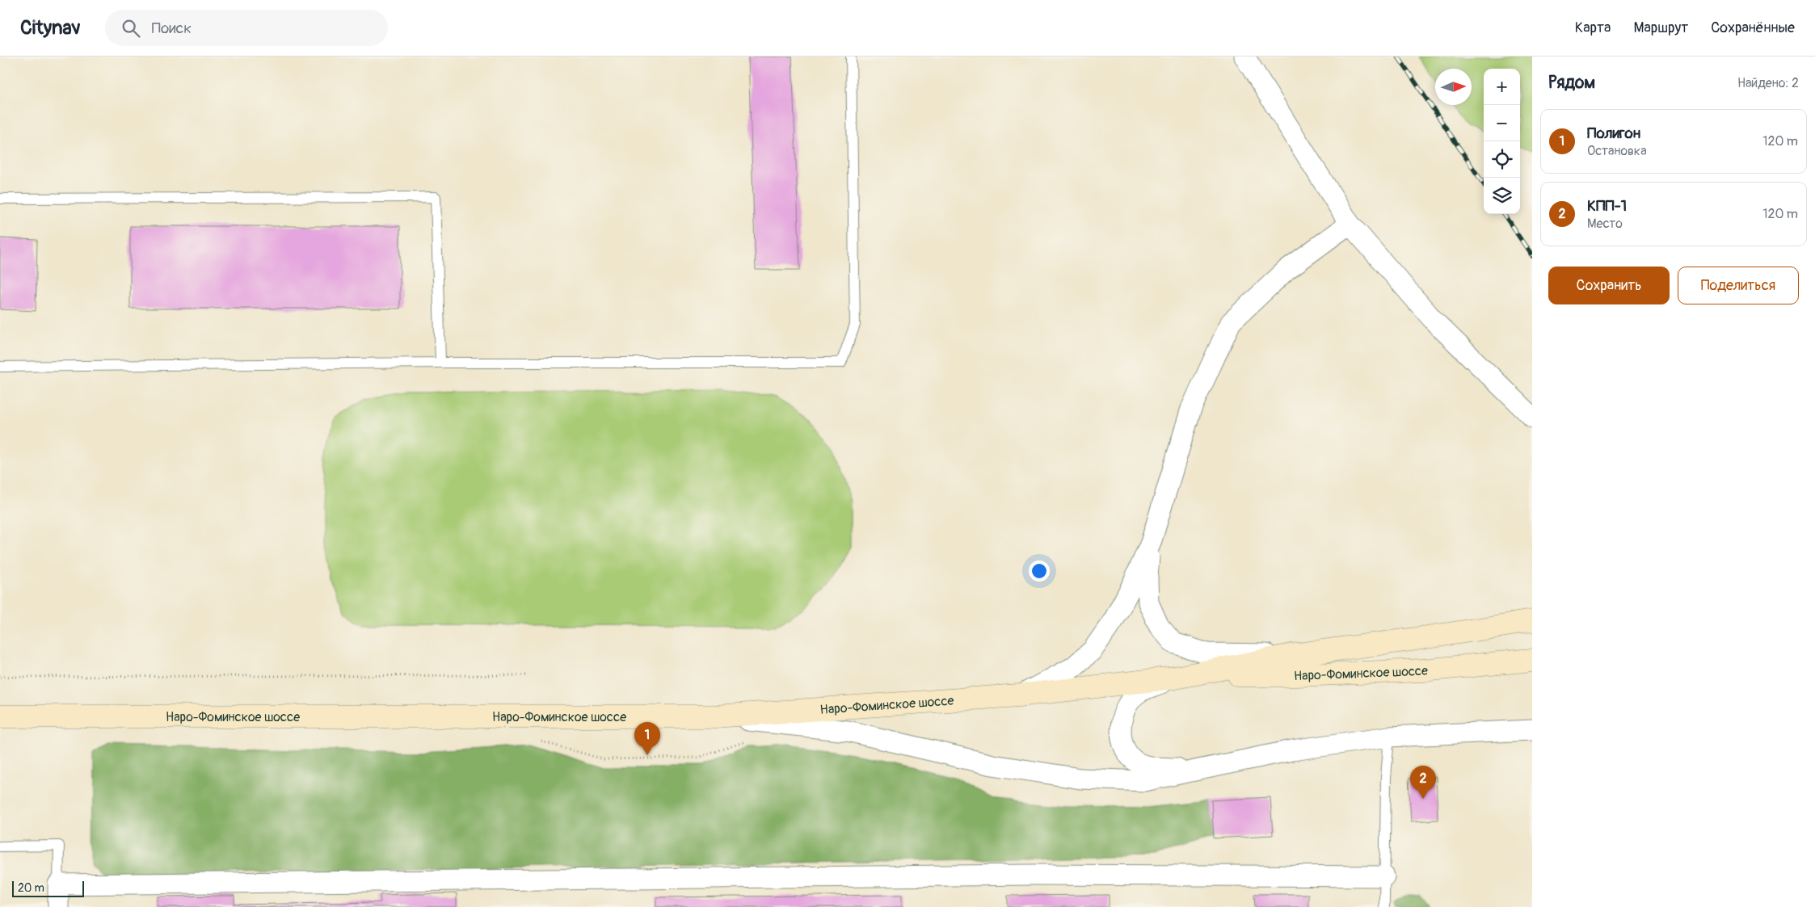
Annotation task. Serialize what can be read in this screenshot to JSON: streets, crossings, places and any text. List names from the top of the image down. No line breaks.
{"streets":{"main road":["Наро-Фоминское шоссе"]},"scale_bar":"20 m","north":"right","page":{"header":"Citynav","search":"Поиск","nav":["Карта","Маршрут","Сохранённые"],"heading":["Рядом","Найдено: 2"],"map_buttons":["+","−"],"list":[{"mark":"1","name":"Полигон","note":"Остановка","value":"120 m"},{"mark":"2","name":"КПП-1","note":"Место","value":"120 m"}],"buttons":["Сохранить","Поделиться"],"pins":["1","2"],"scale":"20 m"}}
